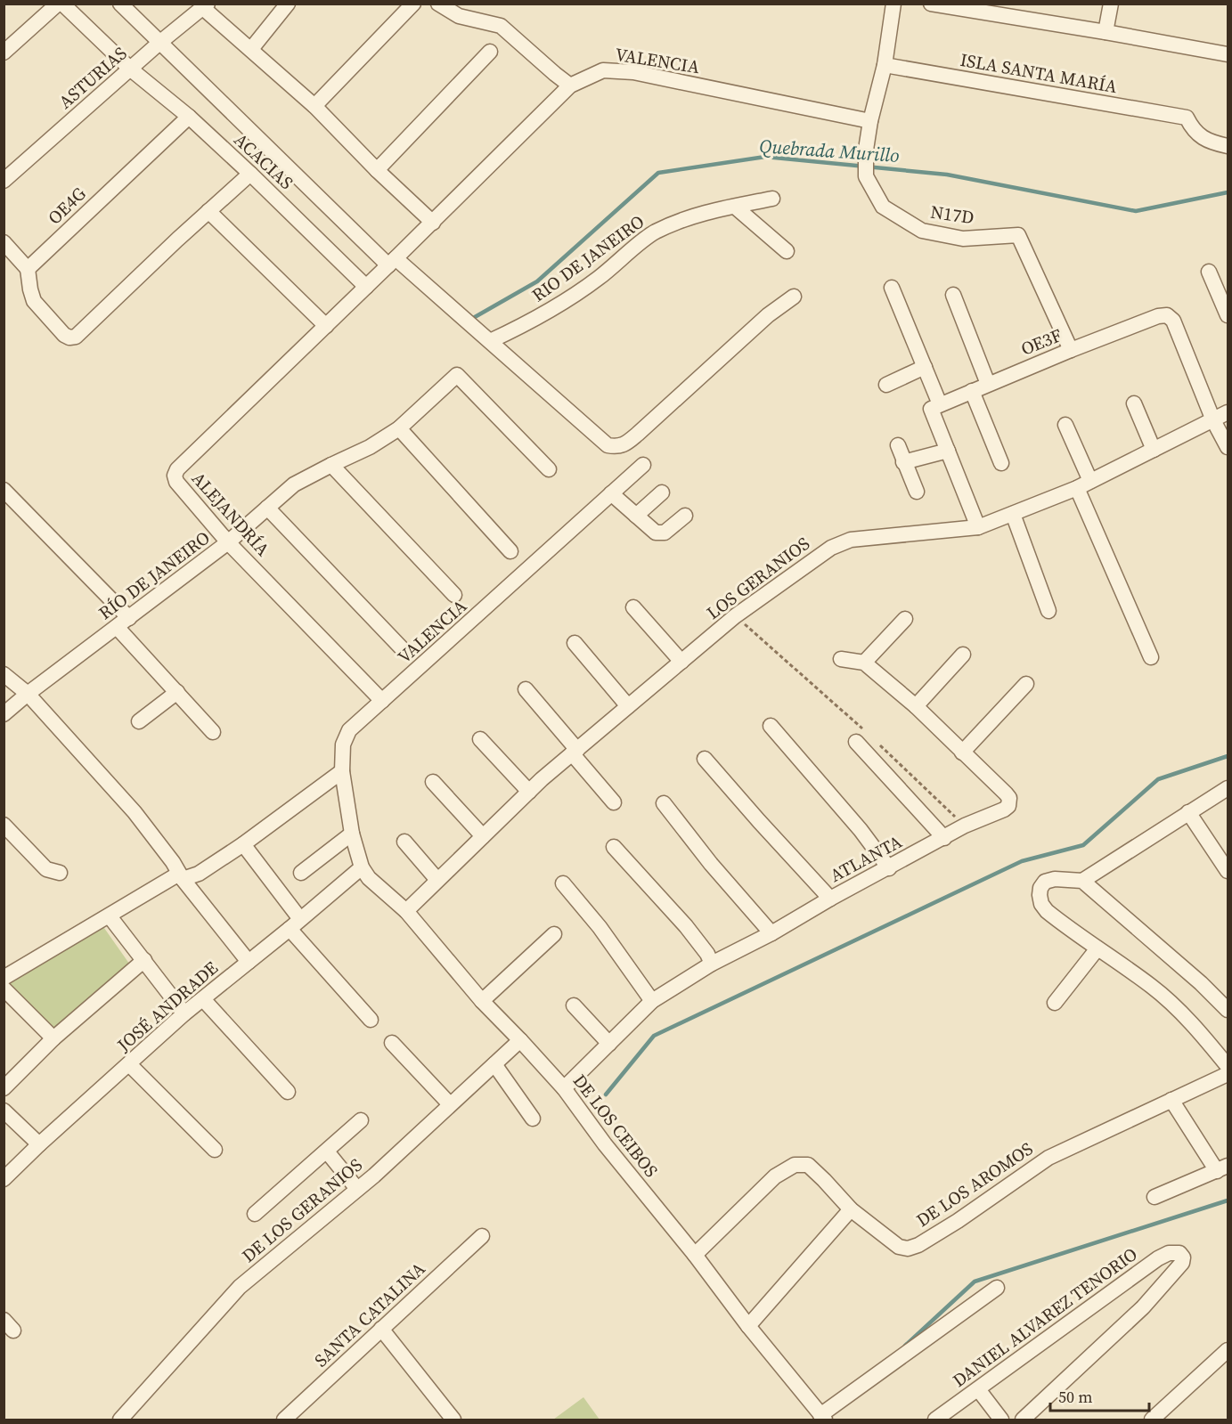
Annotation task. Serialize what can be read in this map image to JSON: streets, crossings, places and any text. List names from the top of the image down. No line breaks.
{"streets":{"street":["VALENCIA","ISLA SANTA MARÍA","ASTURIAS","ACACIAS","OE4G","N17D","RIO DE JANEIRO","OE3F","ALEJANDRÍA","RÍO DE JANEIRO","LOS GERANIOS","ATLANTA","JOSÉ ANDRADE","DE LOS CEIBOS","DE LOS AROMOS","DE LOS GERANIOS","SANTA CATALINA","DANIEL ALVAREZ TENORIO"]},"crossings":[["VALENCIA","ACACIAS"],["VALENCIA","N17D"],["VALENCIA","ALEJANDRÍA"],["VALENCIA","JOSÉ ANDRADE"],["VALENCIA","DE LOS CEIBOS"],["ASTURIAS","ACACIAS"],["ACACIAS","OE4G"],["ACACIAS","ALEJANDRÍA"],["N17D","OE3F"],["OE3F","LOS GERANIOS"],["ALEJANDRÍA","RÍO DE JANEIRO"],["LOS GERANIOS","DE LOS CEIBOS"],["ATLANTA","DE LOS CEIBOS"],["JOSÉ ANDRADE","DE LOS CEIBOS"],["DE LOS CEIBOS","DE LOS AROMOS"],["DE LOS CEIBOS","DE LOS GERANIOS"]],"water":["Quebrada Murillo"],"scale_bar":"50 m"}
